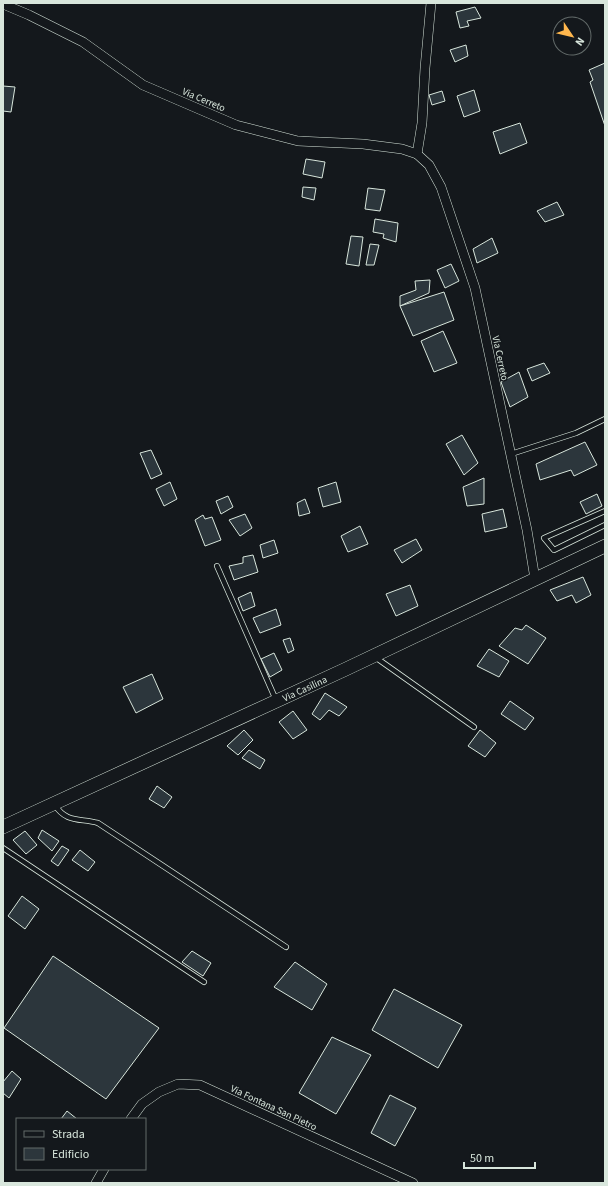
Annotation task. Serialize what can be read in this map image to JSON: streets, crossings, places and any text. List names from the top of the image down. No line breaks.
{"streets":{"main road":["Via Casilina"],"street":["Via Cerreto","Via Fontana San Pietro"]},"crossings":[["Via Cerreto","Via Casilina"]],"legend":["Strada","Edificio"],"scale_bar":"50 m","north":"bottom right"}
